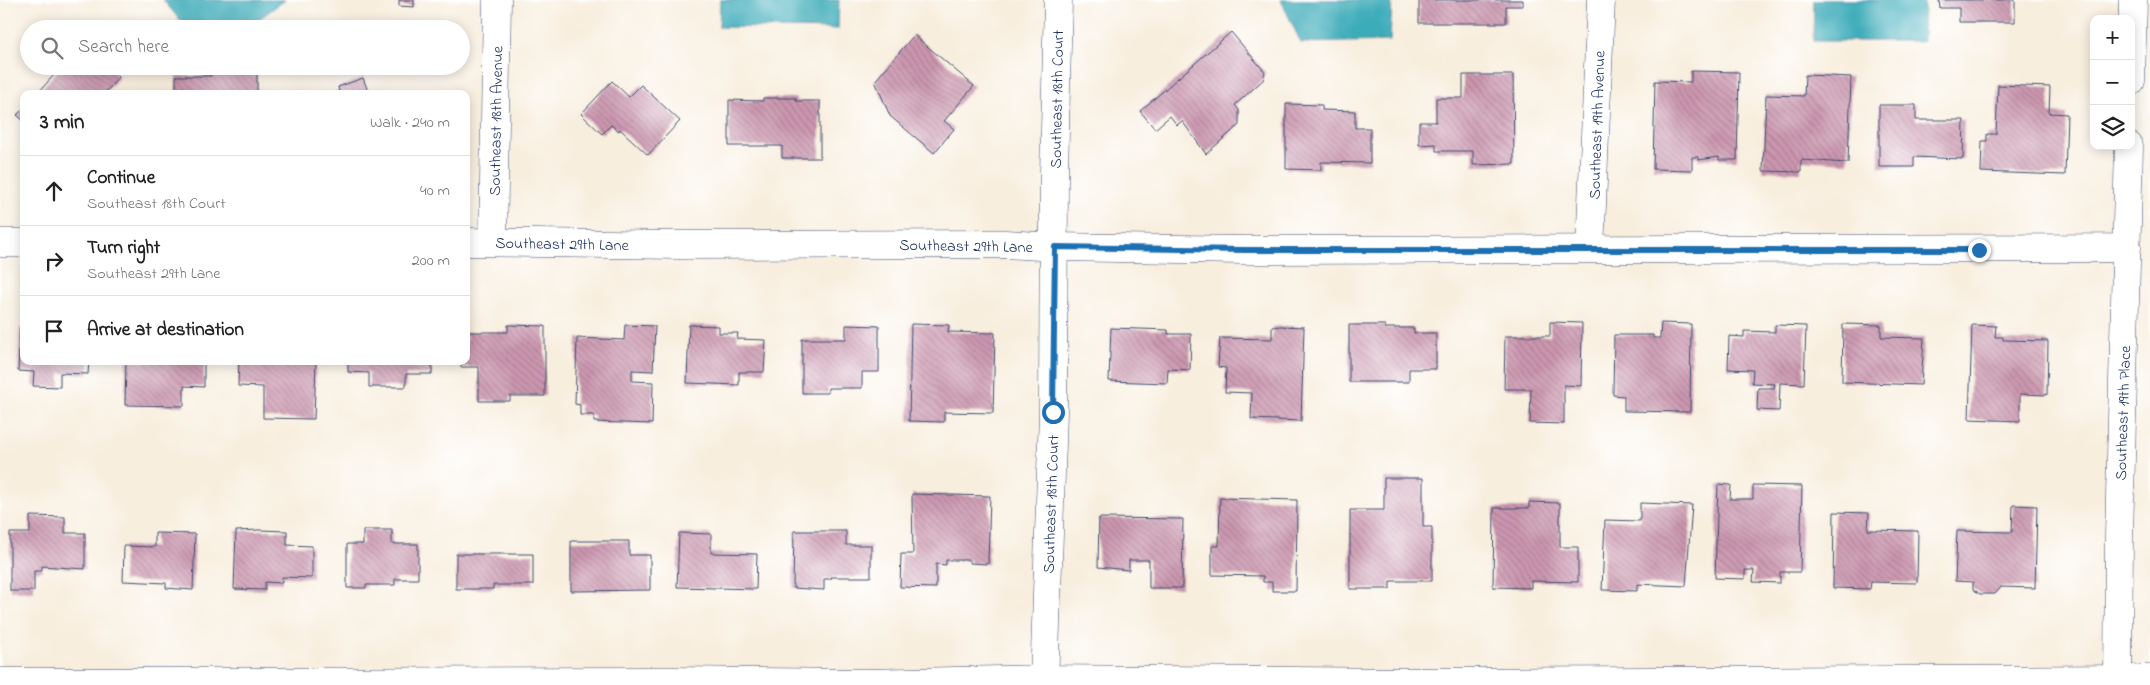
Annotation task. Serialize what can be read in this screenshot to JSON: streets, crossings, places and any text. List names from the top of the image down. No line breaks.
{"streets":{"street":["Southeast 18th Court","Southeast 18th Avenue","Southeast 19th Avenue","Southeast 29th Lane","Southeast 19th Place"]},"crossings":[["Southeast 18th Court","Southeast 29th Lane"],["Southeast 18th Avenue","Southeast 29th Lane"],["Southeast 19th Avenue","Southeast 29th Lane"],["Southeast 29th Lane","Southeast 19th Place"]],"page":{"map_buttons":["+","−"],"search":"Search here","heading":["3 min","Walk · 240 m"],"list":[["Continue","Southeast 18th Court","40 m"],["Turn right","Southeast 29th Lane","200 m"],"Arrive at destination"]}}
